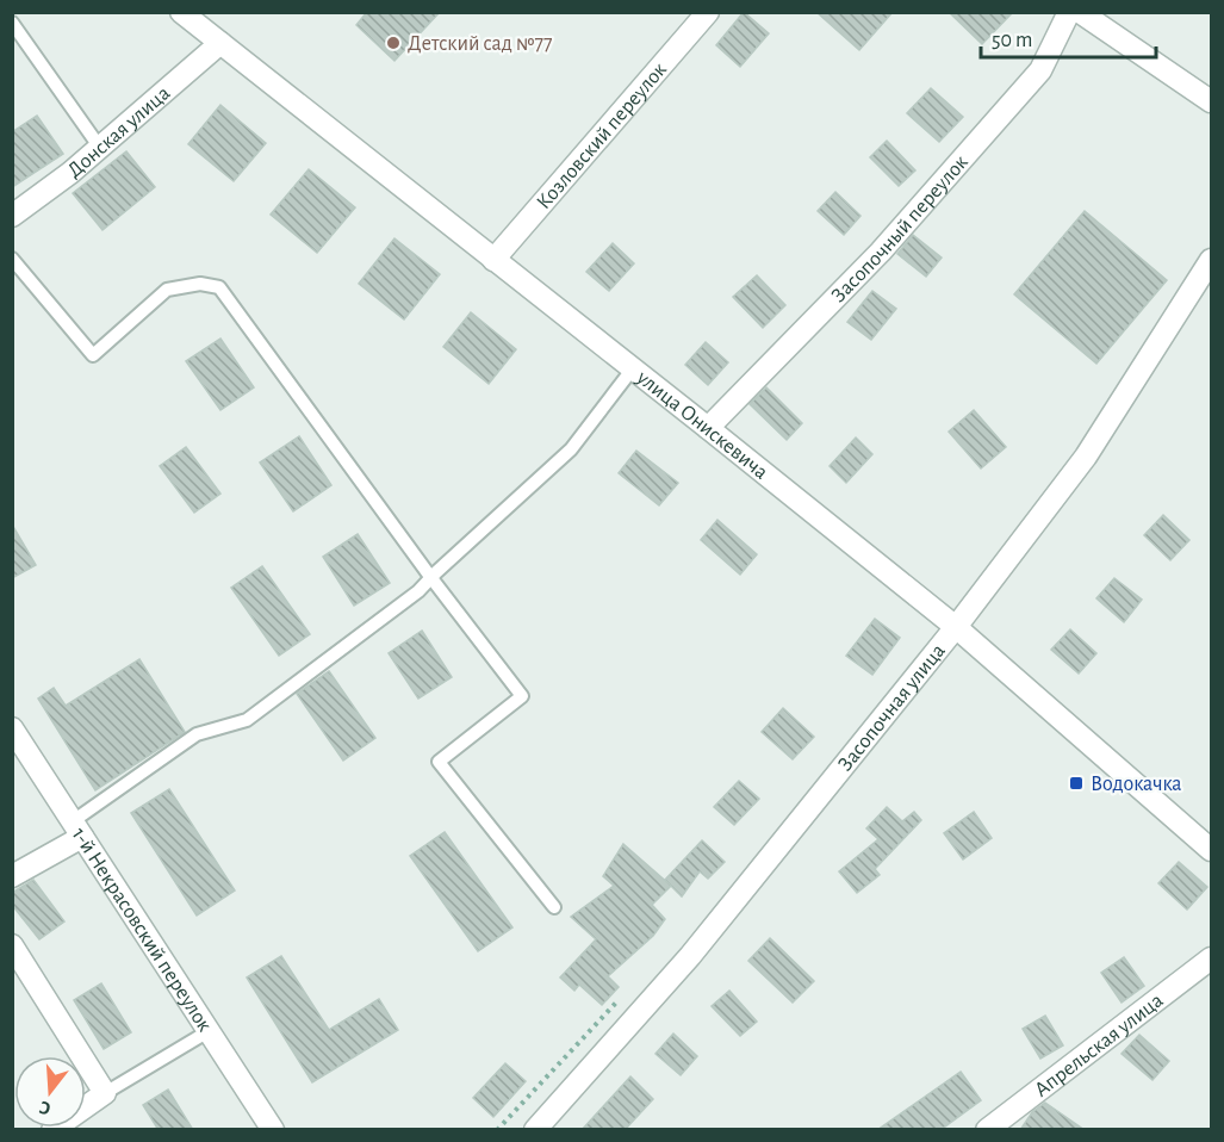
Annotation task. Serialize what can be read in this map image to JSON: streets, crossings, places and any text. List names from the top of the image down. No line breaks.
{"streets":{"street":["Донская улица","Козловский переулок","Засопочный переулок","улица Онискевича","Засопочная улица","1-й Некрасовский переулок","Апрельская улица"]},"crossings":[["Донская улица","улица Онискевича"],["Козловский переулок","улица Онискевича"],["Засопочный переулок","улица Онискевича"],["улица Онискевича","Засопочная улица"]],"places":{"other":["Детский сад №77"],"transit":["Водокачка"]},"scale_bar":"50 m","north":"bottom"}
